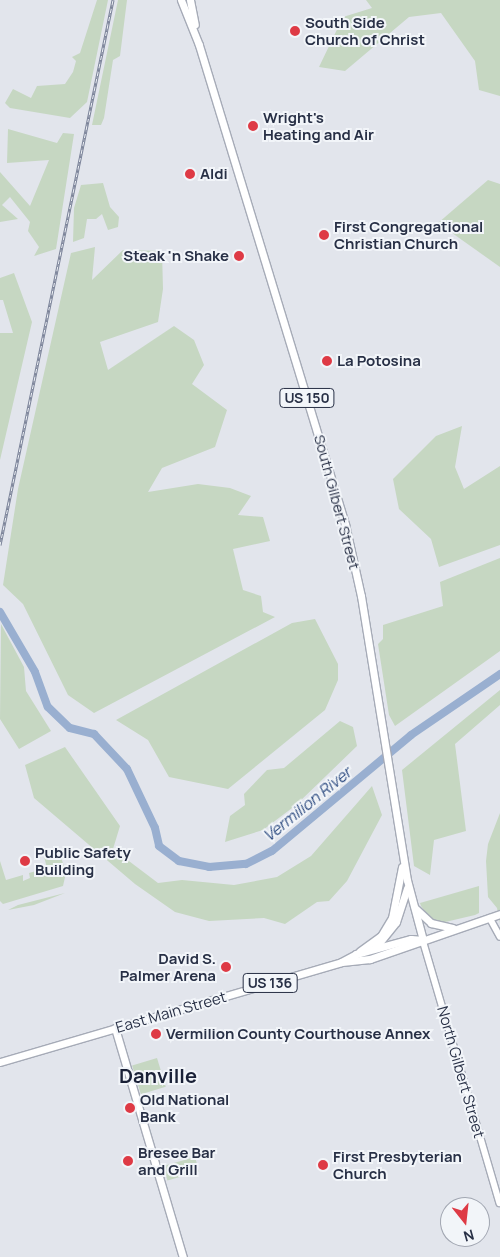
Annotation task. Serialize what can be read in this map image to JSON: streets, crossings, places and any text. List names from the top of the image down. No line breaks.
{"streets":{"main road":["US 150","South Gilbert Street","US 136","East Main Street","North Gilbert Street"]},"crossings":[["South Gilbert Street","East Main Street"],["South Gilbert Street","North Gilbert Street"],["East Main Street","North Gilbert Street"]],"districts":["Danville"],"water":["Vermilion River"],"places":["South Side Church of Christ","Wright's Heating and Air","Aldi","First Congregational Christian Church","Steak 'n Shake","La Potosina","Public Safety Building","David S. Palmer Arena","Vermilion County Courthouse Annex","Old National Bank","Bresee Bar and Grill","First Presbyterian Church"],"north":"bottom"}
